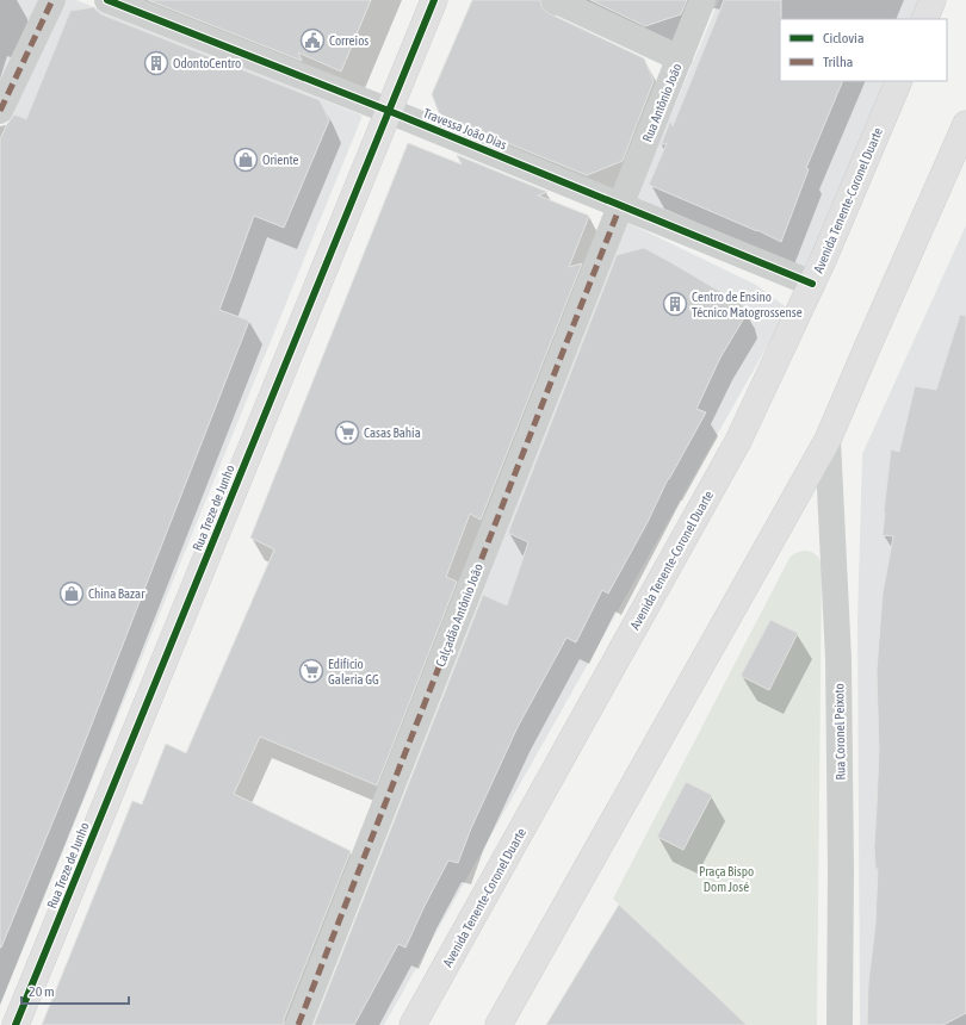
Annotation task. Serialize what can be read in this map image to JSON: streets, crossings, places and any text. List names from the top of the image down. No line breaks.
{"streets":{"main road":["Avenida Tenente-Coronel Duarte","Rua Treze de Junho"],"street":["Rua Antônio João","Travessa João Dias","Calçadão Antônio João","Rua Coronel Peixoto"]},"crossings":[["Rua Antônio João","Travessa João Dias"],["Rua Antônio João","Calçadão Antônio João"],["Travessa João Dias","Avenida Tenente-Coronel Duarte"],["Travessa João Dias","Rua Treze de Junho"],["Travessa João Dias","Calçadão Antônio João"]],"parks":["Praça Bispo Dom José"],"places":{"public building":["Correios"],"building":["OdontoCentro","Centro de Ensino Técnico Matogrossense"],"shop":["Oriente","China Bazar"],"supermarket":["Casas Bahia","Edifício Galeria GG"]},"legend":["Ciclovia","Trilha"],"scale_bar":"20 m"}
